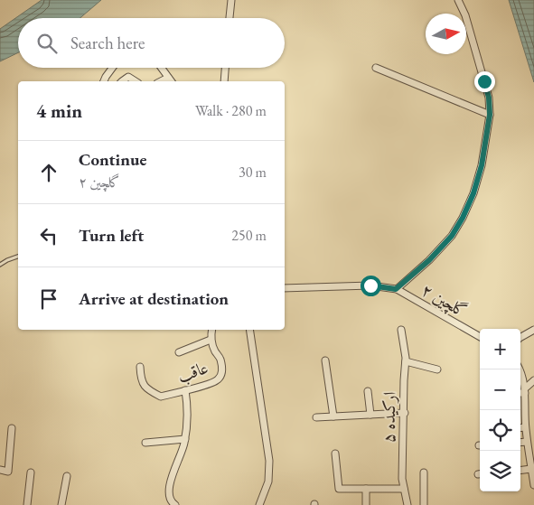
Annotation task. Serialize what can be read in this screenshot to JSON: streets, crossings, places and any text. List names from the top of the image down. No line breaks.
{"streets":{"street":["گلچین ۲","عاقب","ارکیده ۵"]},"north":"right","page":{"search":"Search here","heading":["4 min","Walk · 280 m"],"list":[["Continue","گلچین ۲","30 m"],["Turn left","250 m"],"Arrive at destination"],"map_buttons":["+","−"]}}
